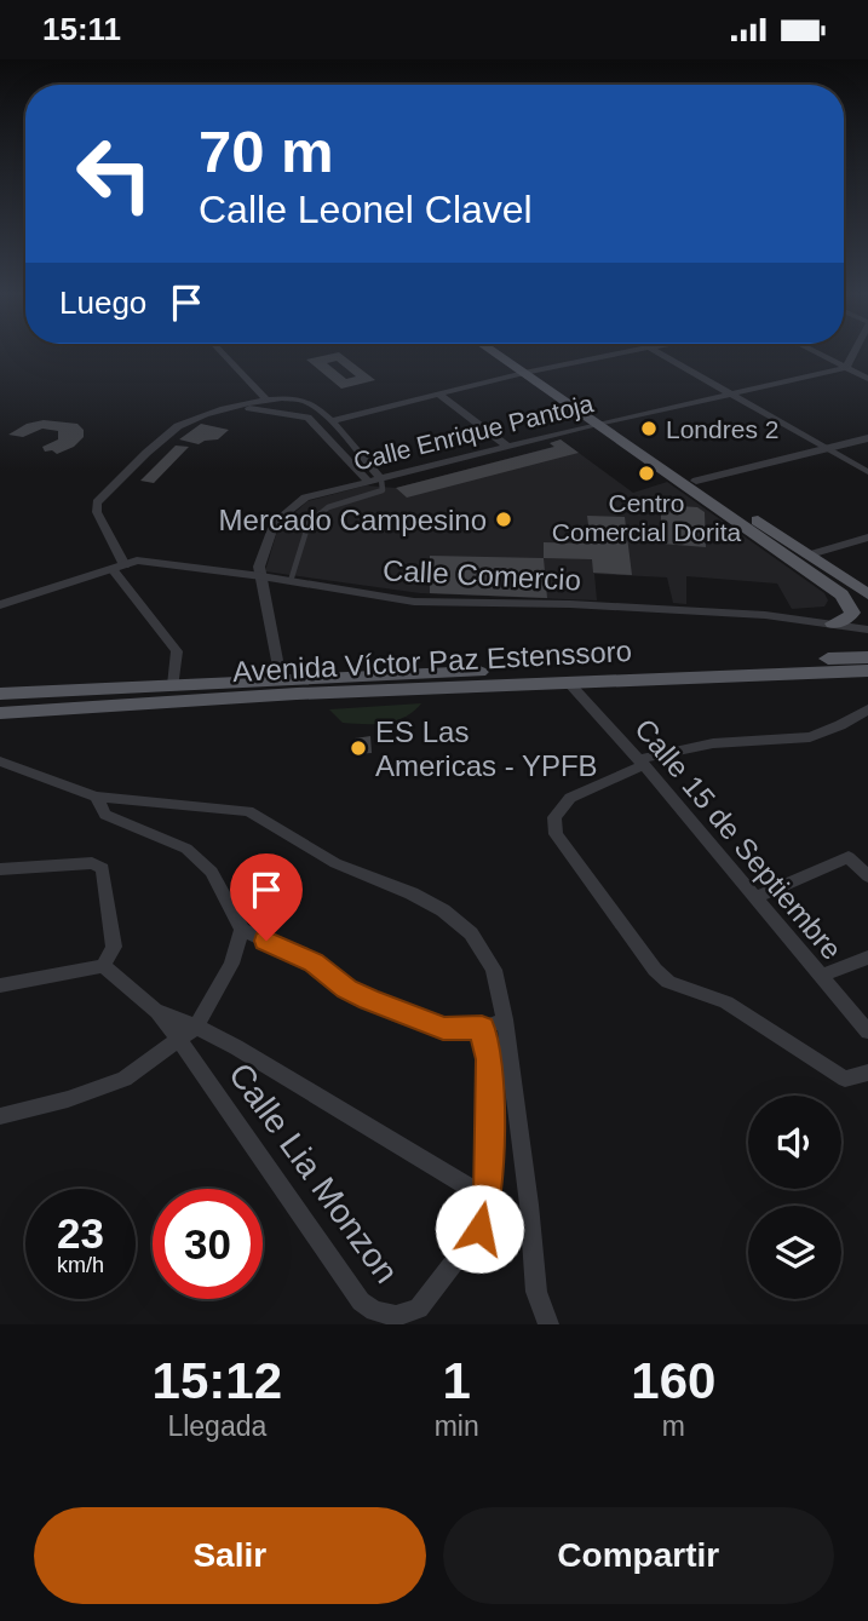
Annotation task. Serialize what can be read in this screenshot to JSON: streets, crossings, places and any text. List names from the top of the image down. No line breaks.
{"streets":{"main road":["Avenida Víctor Paz Estenssoro"],"street":["Calle Enrique Pantoja","Calle Comercio","Calle 15 de Septiembre","Calle Lia Monzon"]},"crossings":[["Calle Enrique Pantoja","Calle Comercio"],["Avenida Víctor Paz Estenssoro","Calle 15 de Septiembre"]],"places":["Londres 2","Centro Comercial Dorita","Mercado Campesino","ES Las Americas - YPFB"],"page":{"status":"15:11","turn":["70 m","Calle Leonel Clavel"],"then":"Luego","speed":"23 km/h","limit":"30","eta":["15:12","Llegada","1","min","160","m"],"buttons":["Salir","Compartir"]}}
